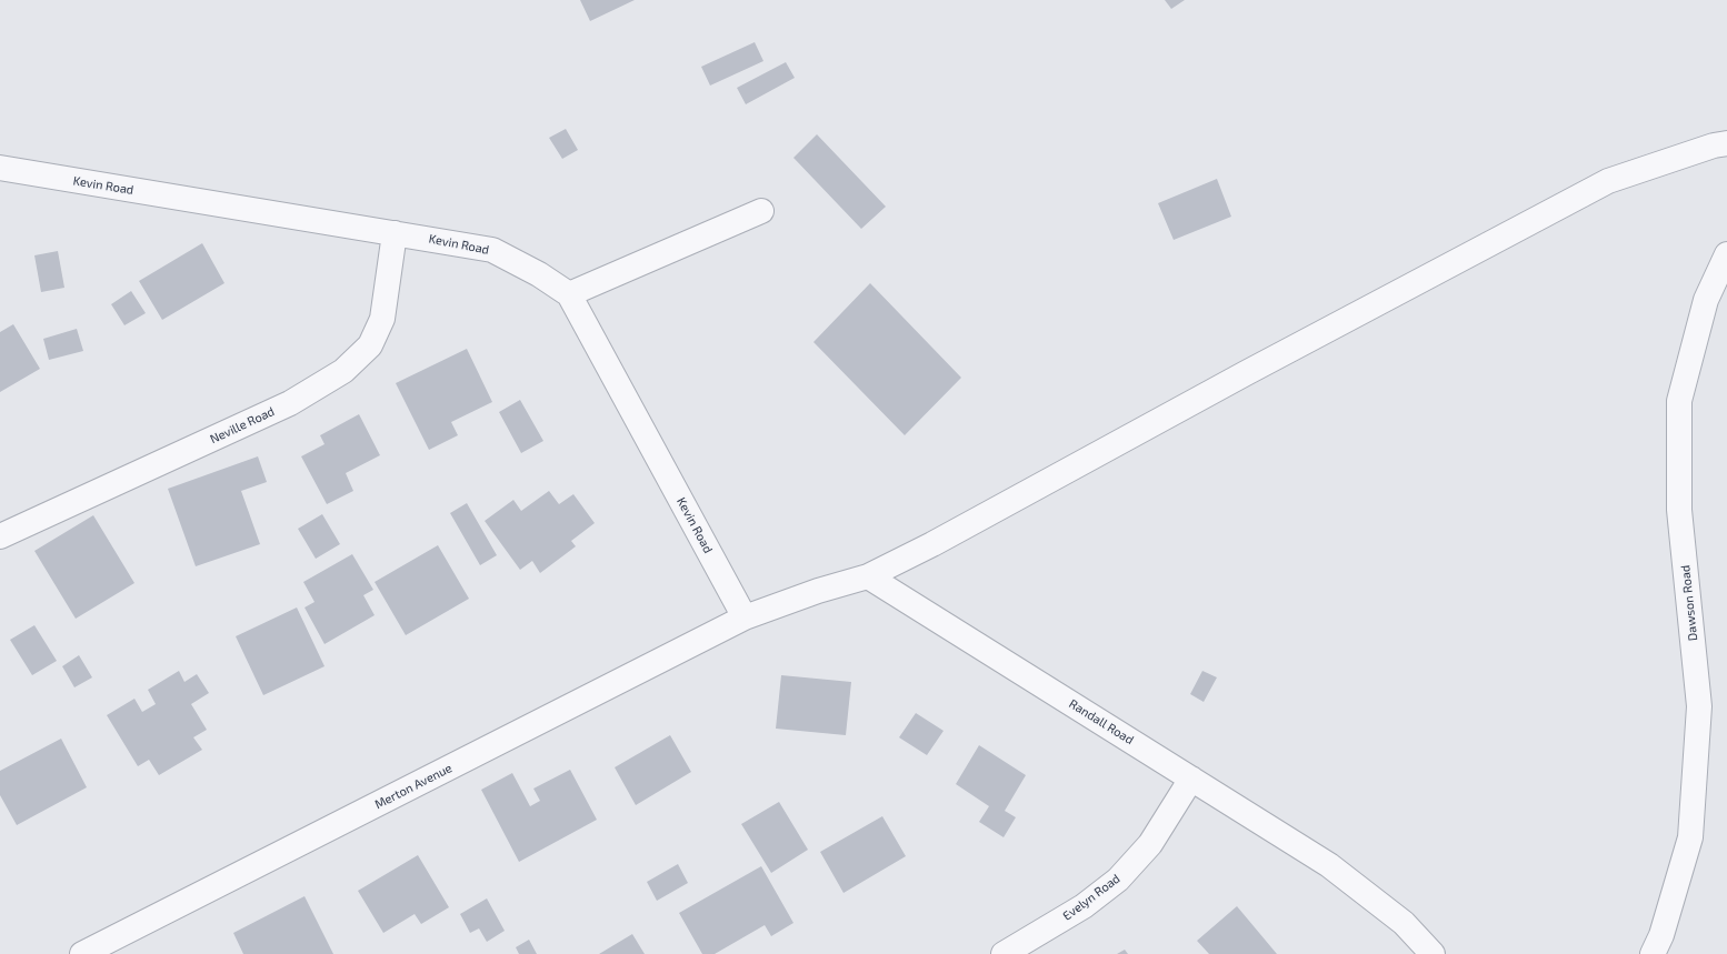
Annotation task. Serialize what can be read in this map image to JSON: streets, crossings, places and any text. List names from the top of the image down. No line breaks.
{"streets":{"street":["Kevin Road","Neville Road","Dawson Road","Randall Road","Merton Avenue","Evelyn Road"]},"crossings":[["Kevin Road","Neville Road"],["Kevin Road","Merton Avenue"],["Randall Road","Evelyn Road"]]}
